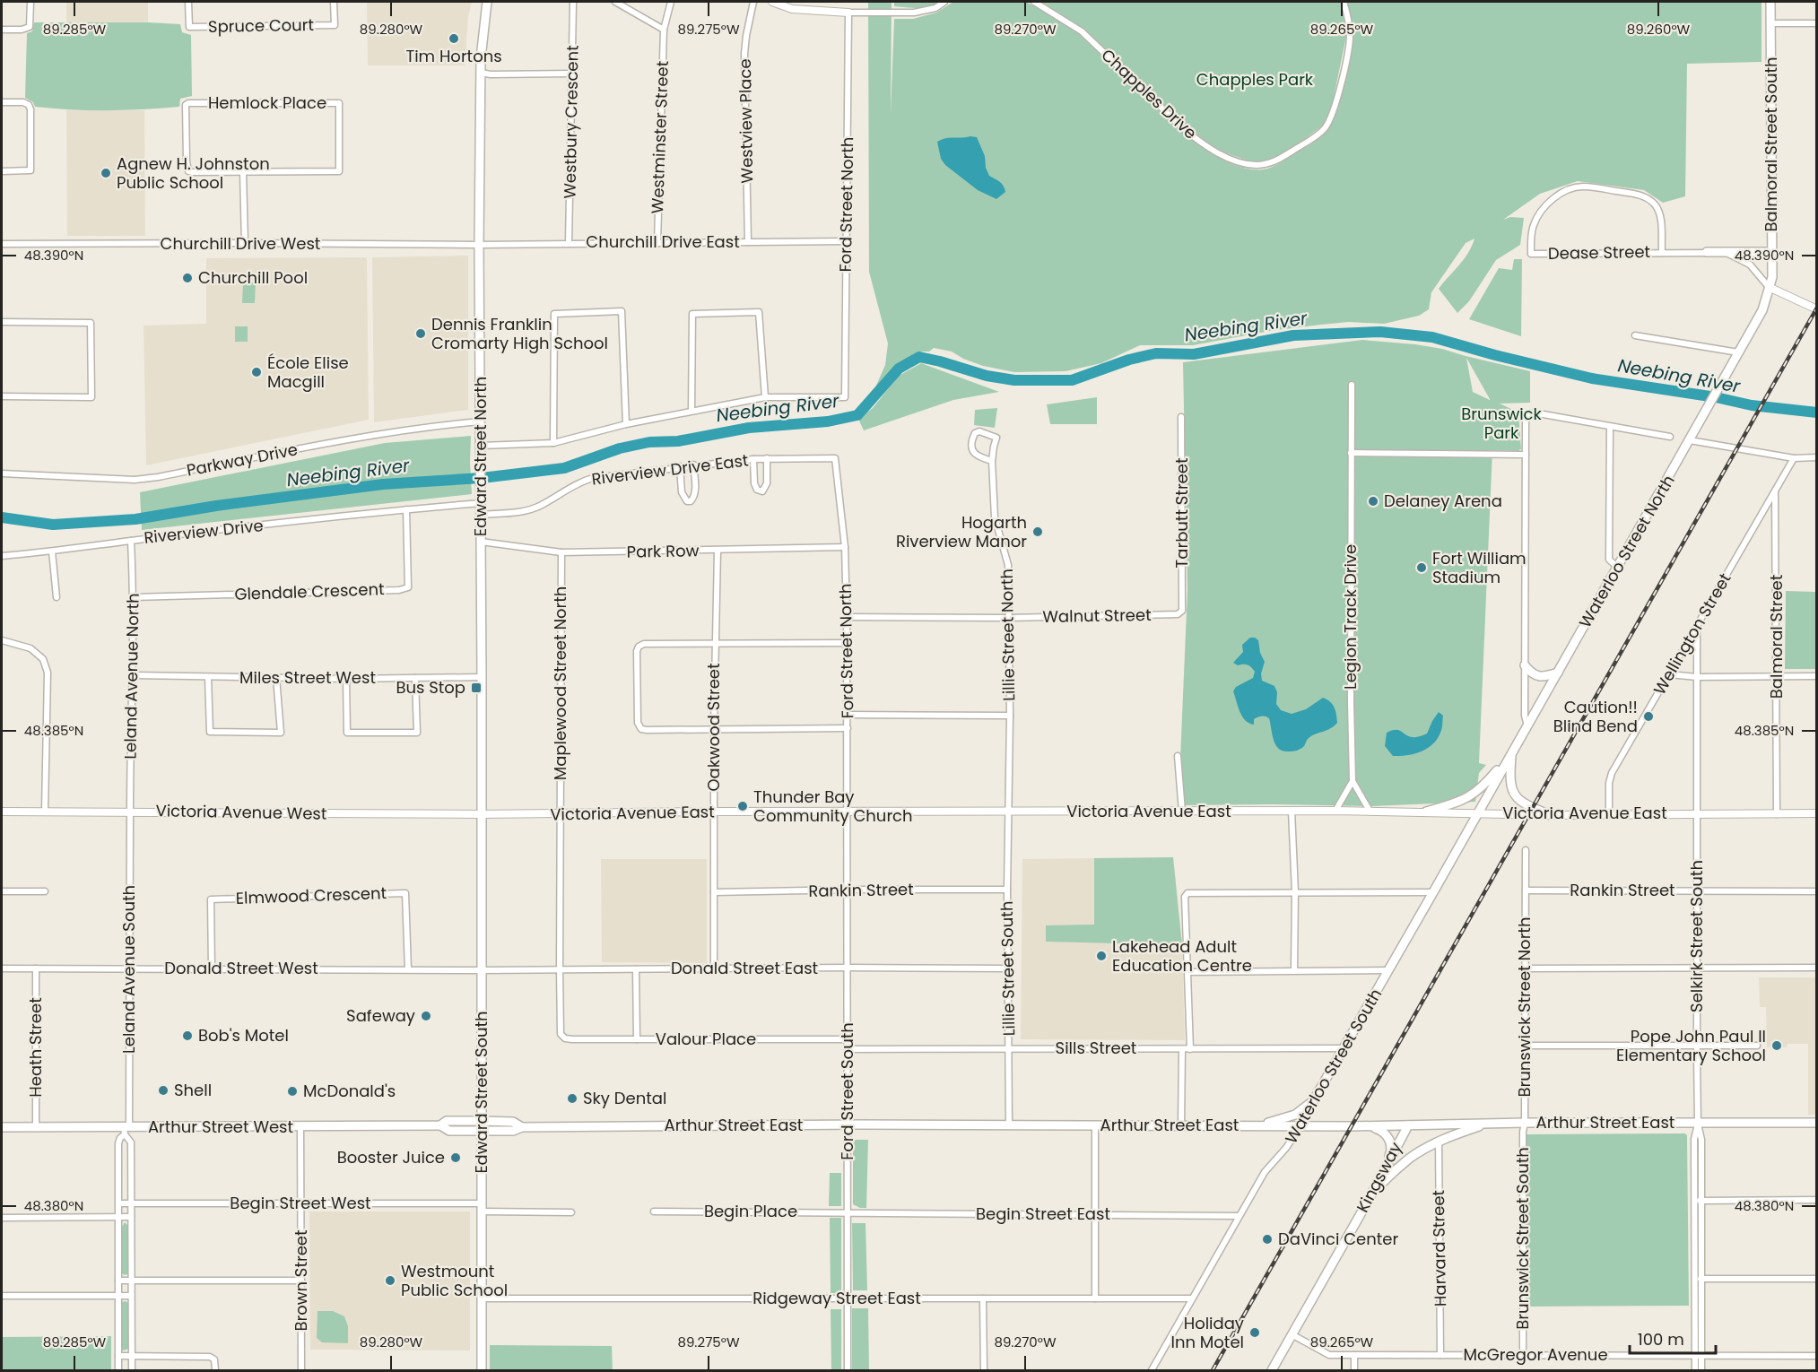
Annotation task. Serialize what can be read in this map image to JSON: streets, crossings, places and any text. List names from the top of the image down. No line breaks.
{"streets":{"main road":["Balmoral Street South","Edward Street North","Waterloo Street North","Waterloo Street South","Edward Street South","Arthur Street East","Arthur Street West","Kingsway"],"street":["Spruce Court","Chapples Drive","Hemlock Place","Westview Place","Westbury Crescent","Westminster Street","Ford Street North","Churchill Drive East","Churchill Drive West","Dease Street","Parkway Drive","Riverview Drive East","Tarbutt Street","Riverview Drive","Park Row","Glendale Crescent","Walnut Street","Legion Track Drive","Wellington Street","Lillie Street North","Balmoral Street","Leland Avenue North","Miles Street West","Maplewood Street North","Oakwood Street","Victoria Avenue East","Victoria Avenue West","Rankin Street","Elmwood Crescent","Selkirk Street South","Donald Street West","Donald Street East","Lillie Street South","Leland Avenue South","Brunswick Street North","Valour Place","Heath Street","Sills Street","Ford Street South","Begin Street West","Begin Place","Begin Street East","Brunswick Street South","Harvard Street","Brown Street","Ridgeway Street East","McGregor Avenue"]},"crossings":[["Westview Place","Churchill Drive East"],["Westbury Crescent","Churchill Drive East"],["Westminster Street","Churchill Drive East"],["Balmoral Street South","Dease Street"],["Balmoral Street South","Waterloo Street North"],["Ford Street North","Churchill Drive East"],["Ford Street North","Riverview Drive East"],["Ford Street North","Park Row"],["Ford Street North","Walnut Street"],["Ford Street North","Victoria Avenue East"],["Ford Street North","Ford Street South"],["Churchill Drive East","Churchill Drive West"],["Churchill Drive East","Edward Street North"],["Churchill Drive West","Edward Street North"],["Dease Street","Waterloo Street North"],["Edward Street North","Parkway Drive"],["Edward Street North","Riverview Drive East"],["Edward Street North","Riverview Drive"],["Edward Street North","Park Row"],["Edward Street North","Miles Street West"],["Edward Street North","Victoria Avenue East"],["Edward Street North","Victoria Avenue West"],["Edward Street North","Edward Street South"],["Tarbutt Street","Walnut Street"],["Riverview Drive","Glendale Crescent"],["Riverview Drive","Leland Avenue North"],["Park Row","Maplewood Street North"],["Park Row","Oakwood Street"],["Waterloo Street North","Victoria Avenue East"],["Waterloo Street North","Waterloo Street South"],["Glendale Crescent","Leland Avenue North"],["Walnut Street","Lillie Street North"],["Legion Track Drive","Victoria Avenue East"],["Wellington Street","Balmoral Street"],["Wellington Street","Victoria Avenue East"],["Wellington Street","Selkirk Street South"],["Lillie Street North","Victoria Avenue East"],["Lillie Street North","Lillie Street South"],["Balmoral Street","Victoria Avenue East"],["Leland Avenue North","Miles Street West"],["Leland Avenue North","Victoria Avenue West"],["Leland Avenue North","Leland Avenue South"],["Maplewood Street North","Victoria Avenue East"],["Maplewood Street North","Donald Street East"],["Maplewood Street North","Valour Place"],["Oakwood Street","Victoria Avenue East"],["Oakwood Street","Rankin Street"],["Oakwood Street","Donald Street East"],["Victoria Avenue East","Victoria Avenue West"],["Victoria Avenue East","Selkirk Street South"],["Victoria Avenue East","Lillie Street South"],["Victoria Avenue East","Waterloo Street South"],["Victoria Avenue East","Ford Street South"],["Victoria Avenue East","Edward Street South"],["Victoria Avenue West","Leland Avenue South"],["Victoria Avenue West","Edward Street South"],["Rankin Street","Selkirk Street South"],["Rankin Street","Lillie Street South"],["Rankin Street","Brunswick Street North"],["Rankin Street","Ford Street South"],["Elmwood Crescent","Donald Street West"],["Selkirk Street South","Arthur Street East"],["Selkirk Street South","McGregor Avenue"],["Donald Street West","Donald Street East"],["Donald Street West","Leland Avenue South"],["Donald Street West","Heath Street"],["Donald Street West","Edward Street South"],["Donald Street East","Lillie Street South"],["Donald Street East","Ford Street South"],["Donald Street East","Edward Street South"],["Lillie Street South","Sills Street"],["Lillie Street South","Arthur Street East"],["Leland Avenue South","Arthur Street West"],["Leland Avenue South","Begin Street West"],["Brunswick Street North","Arthur Street East"],["Brunswick Street North","Brunswick Street South"],["Valour Place","Ford Street South"],["Heath Street","Arthur Street West"],["Sills Street","Waterloo Street South"],["Sills Street","Ford Street South"],["Waterloo Street South","Arthur Street East"],["Waterloo Street South","Begin Street East"],["Waterloo Street South","Ridgeway Street East"],["Ford Street South","Arthur Street East"],["Ford Street South","Begin Place"],["Ford Street South","Begin Street East"],["Ford Street South","Ridgeway Street East"],["Edward Street South","Arthur Street East"],["Edward Street South","Arthur Street West"],["Edward Street South","Begin Street West"],["Edward Street South","Ridgeway Street East"],["Arthur Street East","Arthur Street West"],["Arthur Street East","Kingsway"],["Arthur Street East","Brunswick Street South"],["Arthur Street West","Brown Street"],["Kingsway","McGregor Avenue"],["Begin Street West","Brown Street"],["Begin Place","Begin Street East"],["Brunswick Street South","McGregor Avenue"],["Harvard Street","McGregor Avenue"]],"water":["Neebing River"],"parks":["Chapples Park","Brunswick Park"],"places":{"other":["Tim Hortons","Agnew H. Johnston Public School","Churchill Pool","Dennis Franklin Cromarty High School","École Elise Macgill","Delaney Arena","Hogarth Riverview Manor","Fort William Stadium","Caution!! Blind Bend","Thunder Bay Community Church","Lakehead Adult Education Centre","Safeway","Bob's Motel","Pope John Paul II Elementary School","Shell","McDonald's","Sky Dental","Booster Juice","DaVinci Center","Westmount Public School","Holiday Inn Motel"],"transit":["Bus Stop"]},"scale_bar":"100 m","coordinates":["89.285°W","89.280°W","89.275°W","89.270°W","89.265°W","89.260°W","48.390°N","48.385°N","48.380°N"]}
